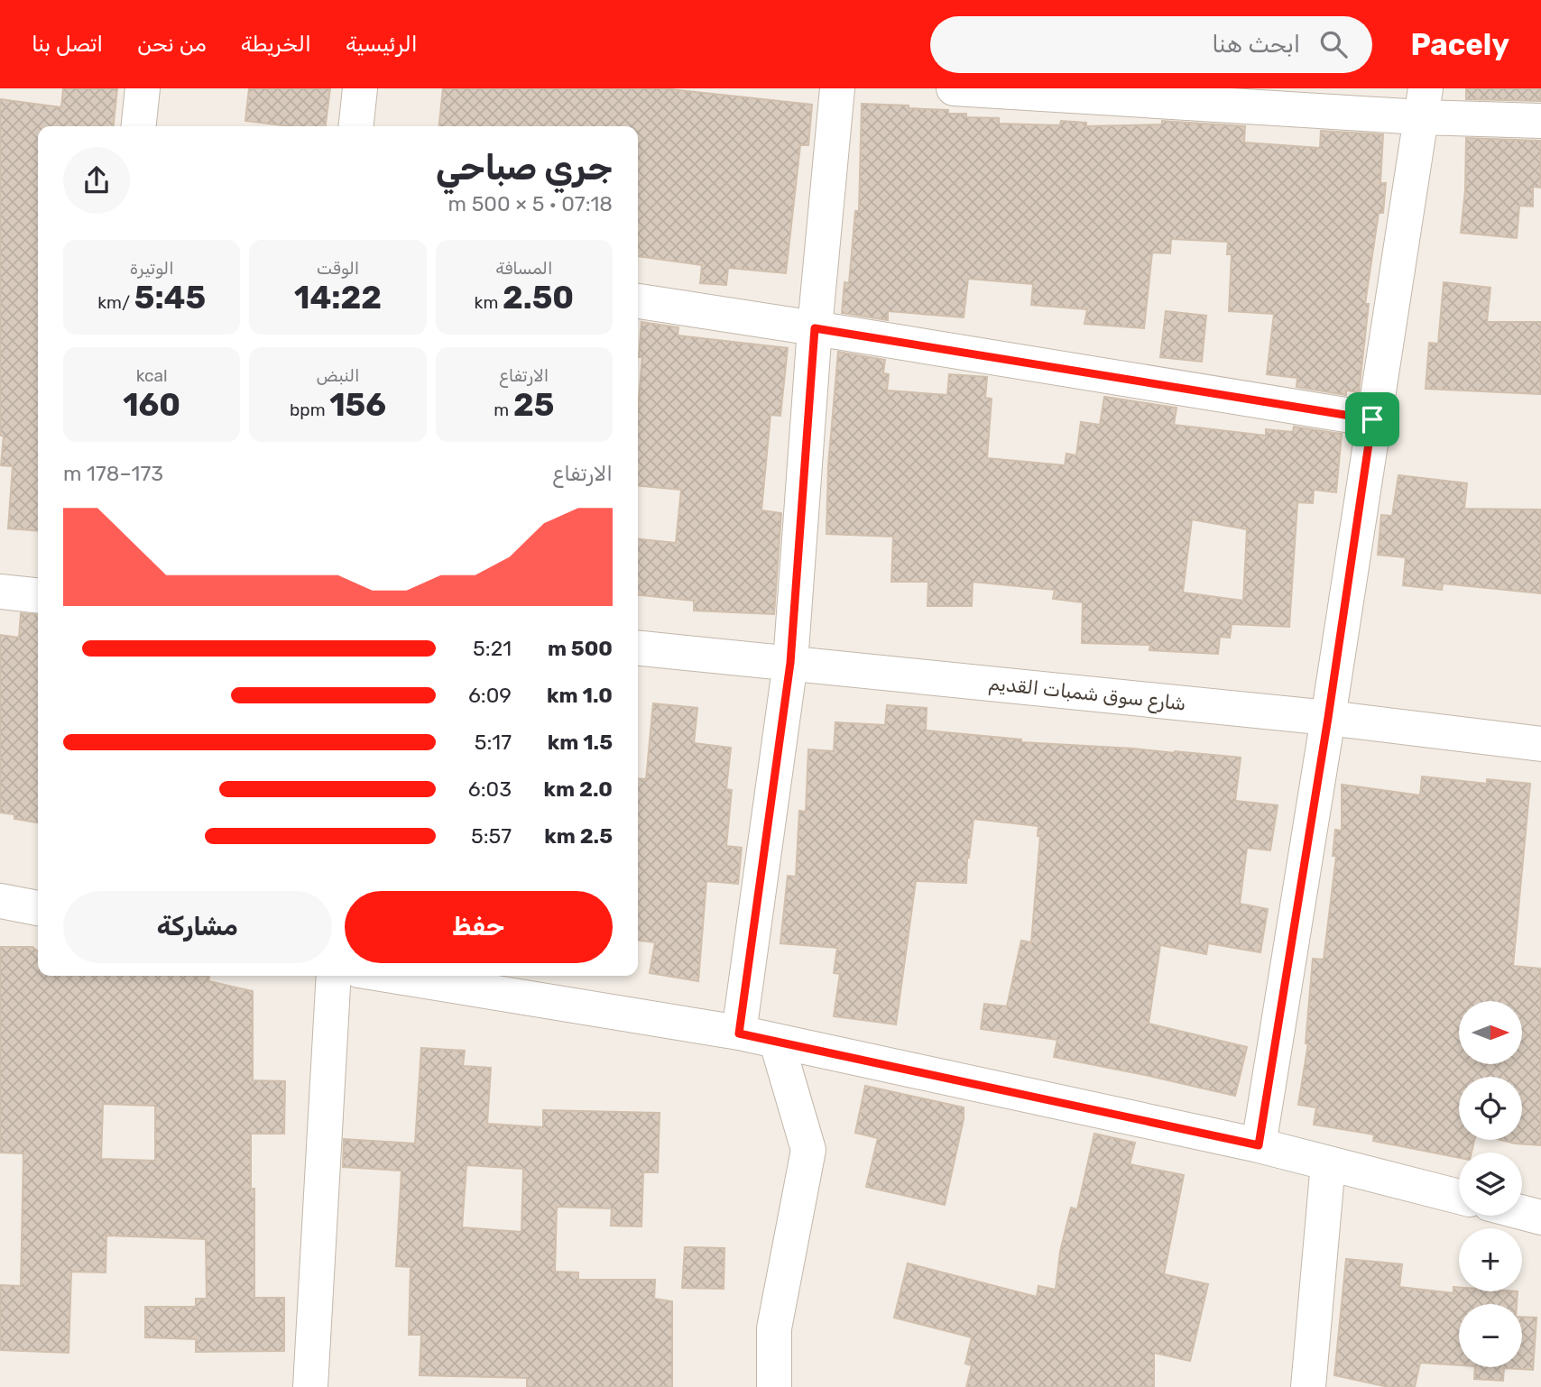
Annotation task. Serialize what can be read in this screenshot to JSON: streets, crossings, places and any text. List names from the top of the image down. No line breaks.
{"streets":{"street":["شارع سوق شمبات القديم"]},"north":"right","page":{"header":"Pacely","search":"ابحث هنا","nav":["الرئيسية","الخريطة","من نحن","اتصل بنا"],"heading":["جري صباحي","07:18 · 5 × 500 m"],"stats":[["المسافة","2.50 km"],["الوقت","14:22"],["الوتيرة","5:45 /km"],["الارتفاع","25 m"],["النبض","156 bpm"],["kcal","160"]],"chart":["الارتفاع","173–178 m"],"list":[{"name":"500 m","note":"5:21"},{"name":"1.0 km","note":"6:09"},{"name":"1.5 km","note":"5:17"},{"name":"2.0 km","note":"6:03"},{"name":"2.5 km","note":"5:57"}],"buttons":["حفظ","مشاركة"],"map_buttons":["+","−"]}}
